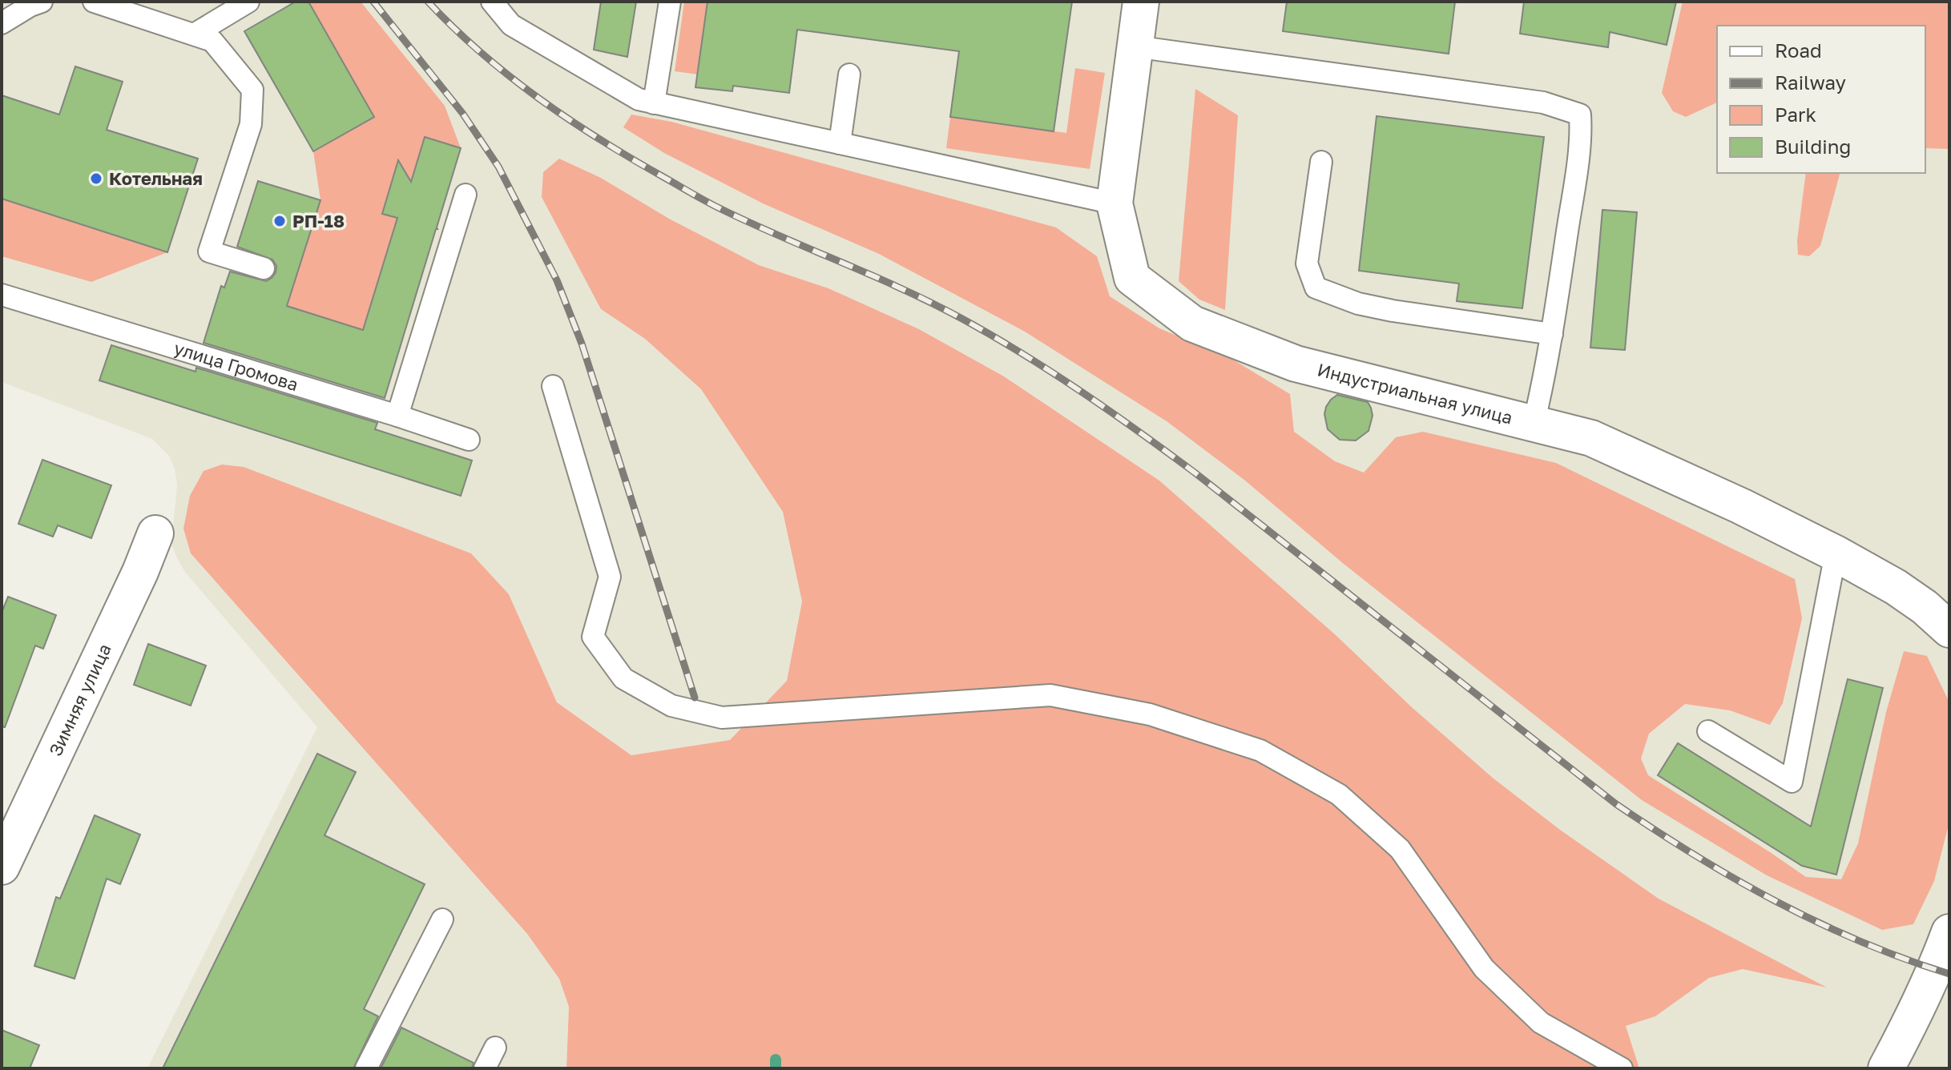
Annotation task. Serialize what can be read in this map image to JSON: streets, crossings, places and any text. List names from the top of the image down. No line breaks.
{"streets":{"street":["Индустриальная улица","Зимняя улица"],"lane":["улица Громова"]},"places":["Котельная","РП-18"],"legend":["Road","Railway","Park","Building"]}
